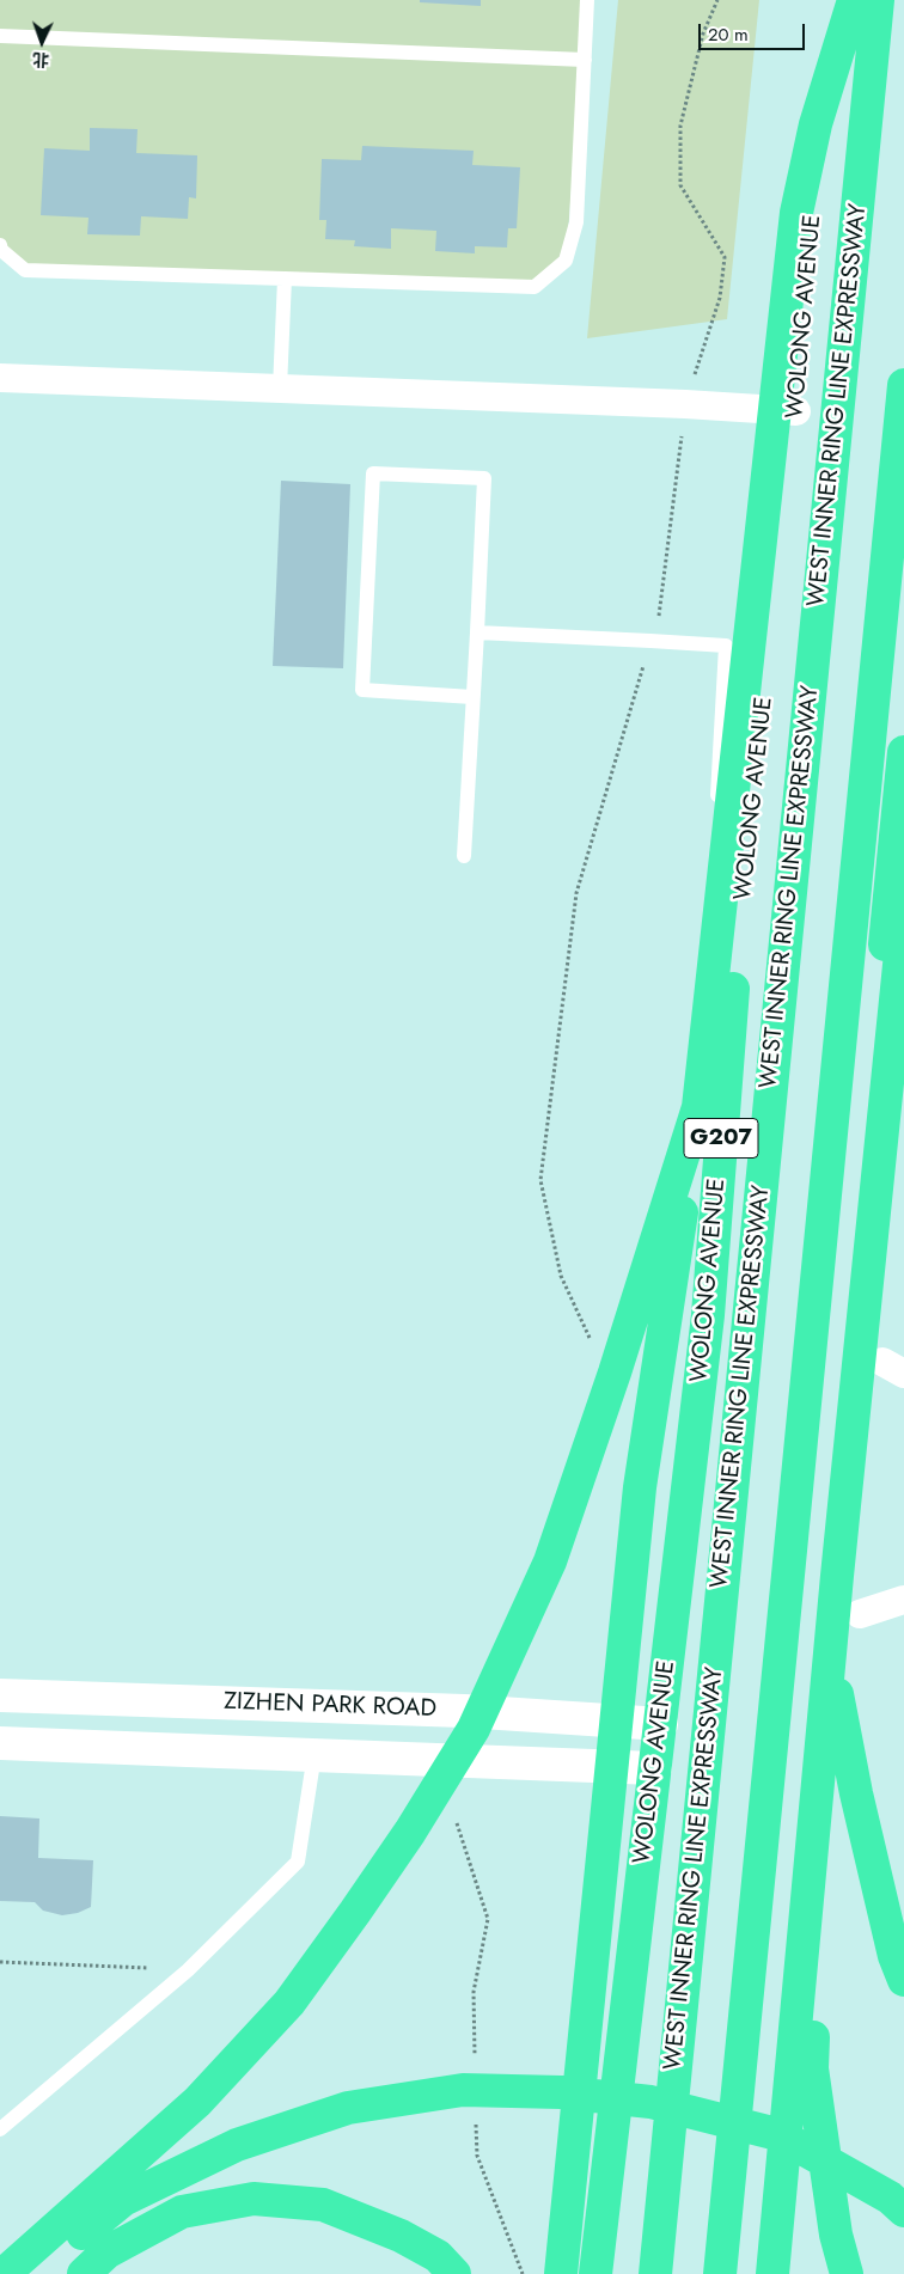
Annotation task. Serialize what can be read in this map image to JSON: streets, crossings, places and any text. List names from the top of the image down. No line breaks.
{"streets":{"highway":["WOLONG AVENUE","WEST INNER RING LINE EXPRESSWAY","G207"],"street":["ZIZHEN PARK ROAD"]},"crossings":[["WOLONG AVENUE","ZIZHEN PARK ROAD"]],"scale_bar":"20 m","north":"bottom"}
